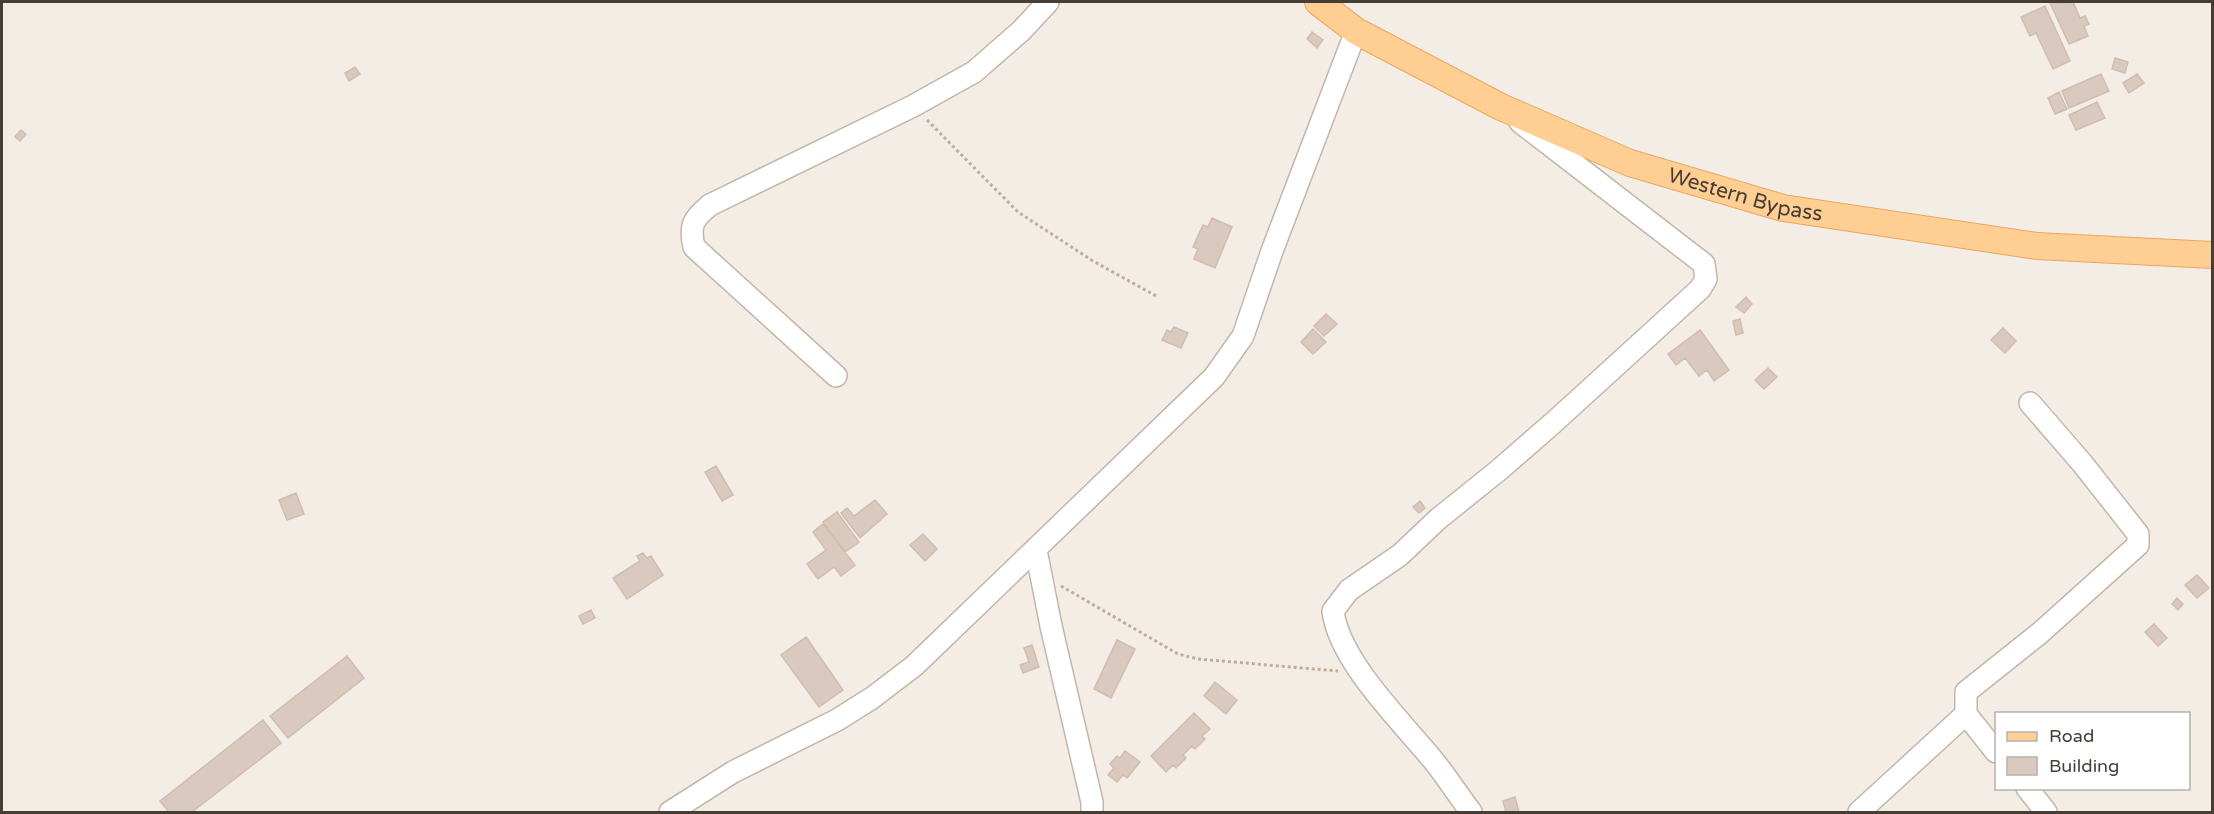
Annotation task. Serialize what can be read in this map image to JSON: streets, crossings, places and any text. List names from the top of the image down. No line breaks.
{"streets":{"main road":["Western Bypass"]},"legend":["Road","Building"]}
